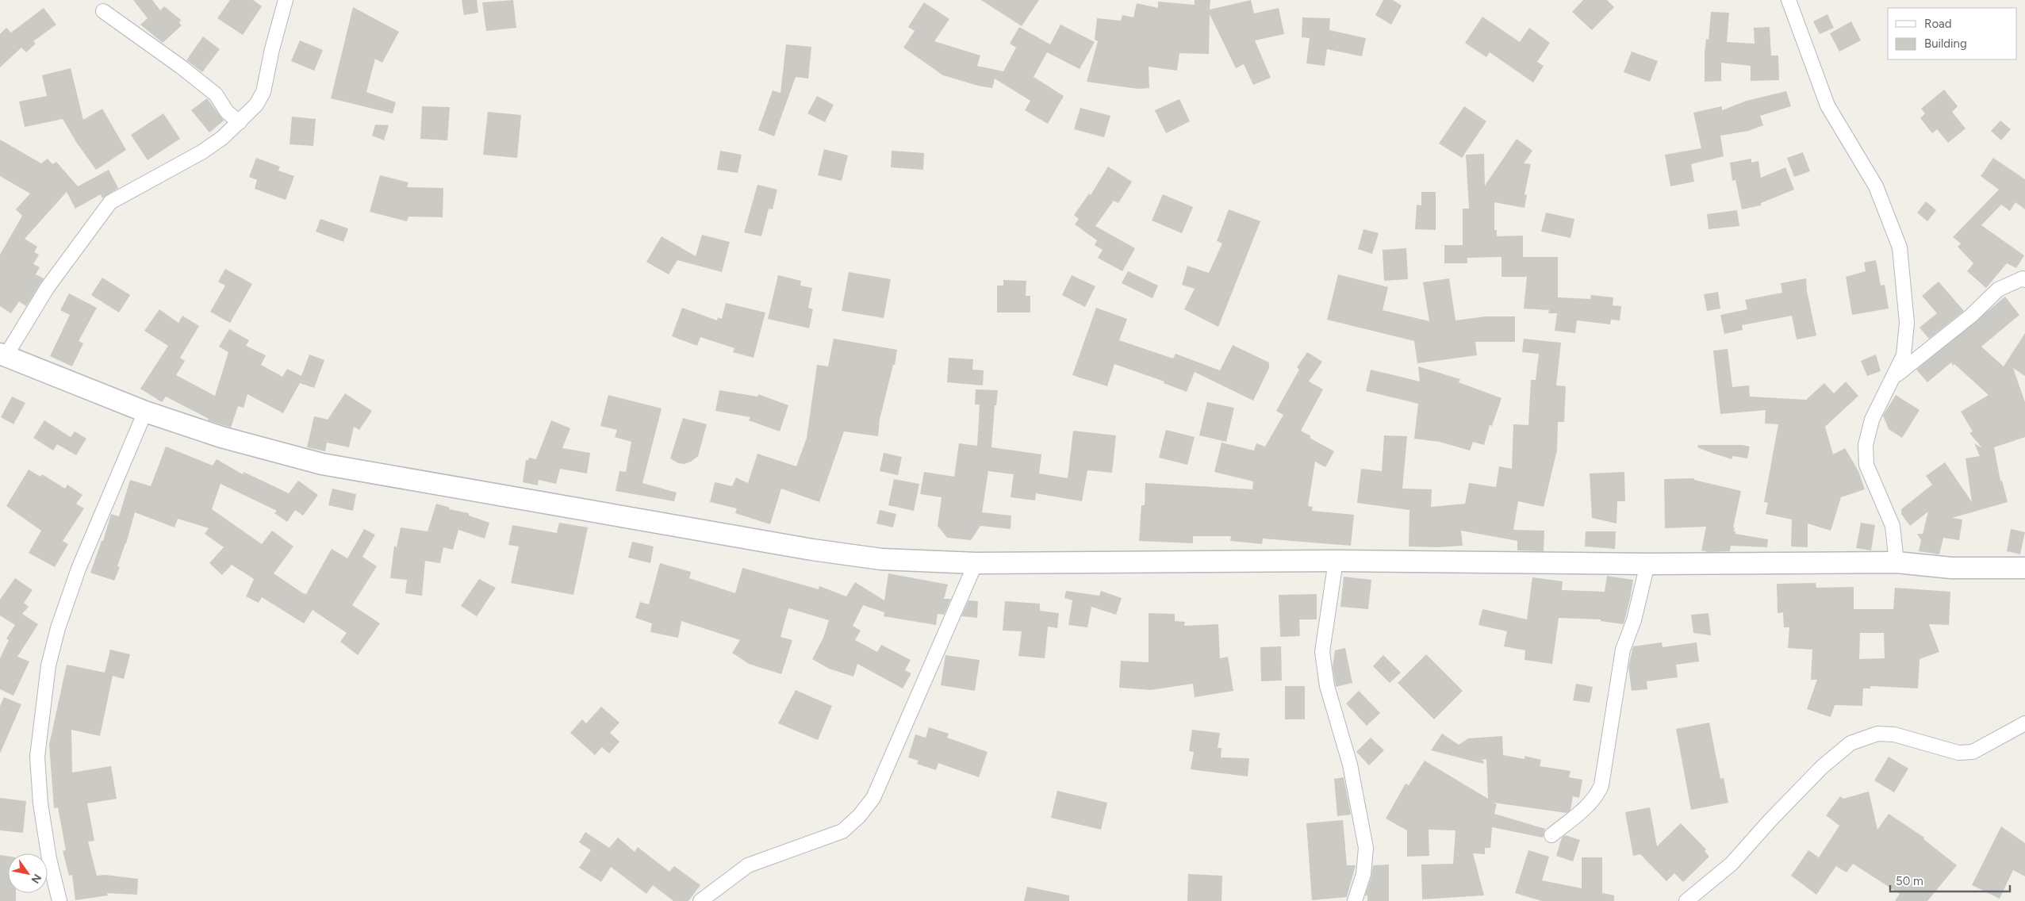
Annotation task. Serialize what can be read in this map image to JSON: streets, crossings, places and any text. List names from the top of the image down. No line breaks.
{"legend":["Road","Building"],"scale_bar":"50 m","north":"bottom right"}
